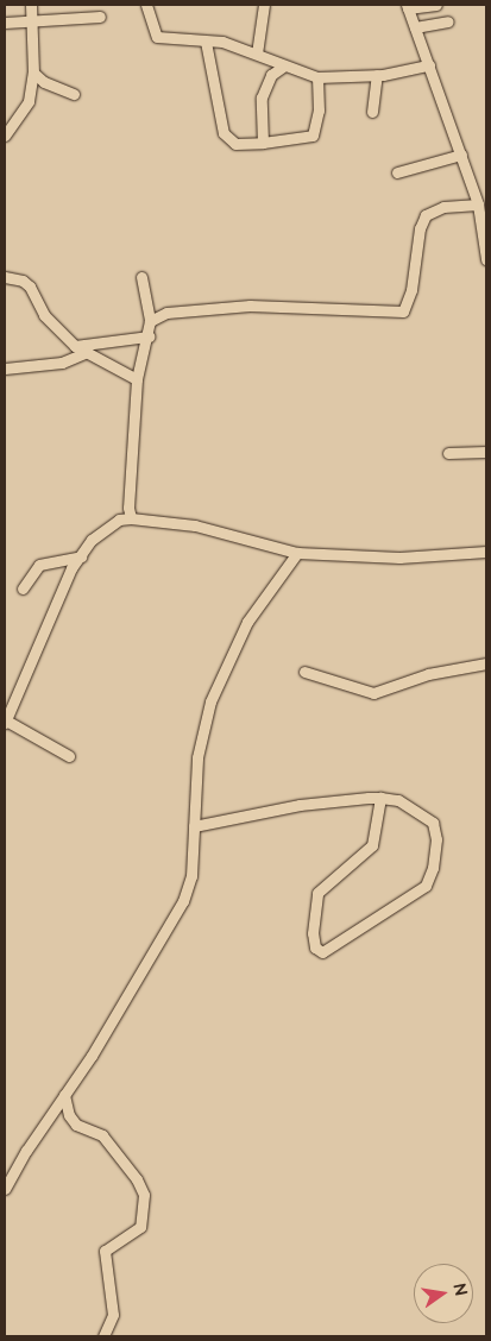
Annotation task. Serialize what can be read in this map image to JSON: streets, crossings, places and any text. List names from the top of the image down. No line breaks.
{"north":"right"}
